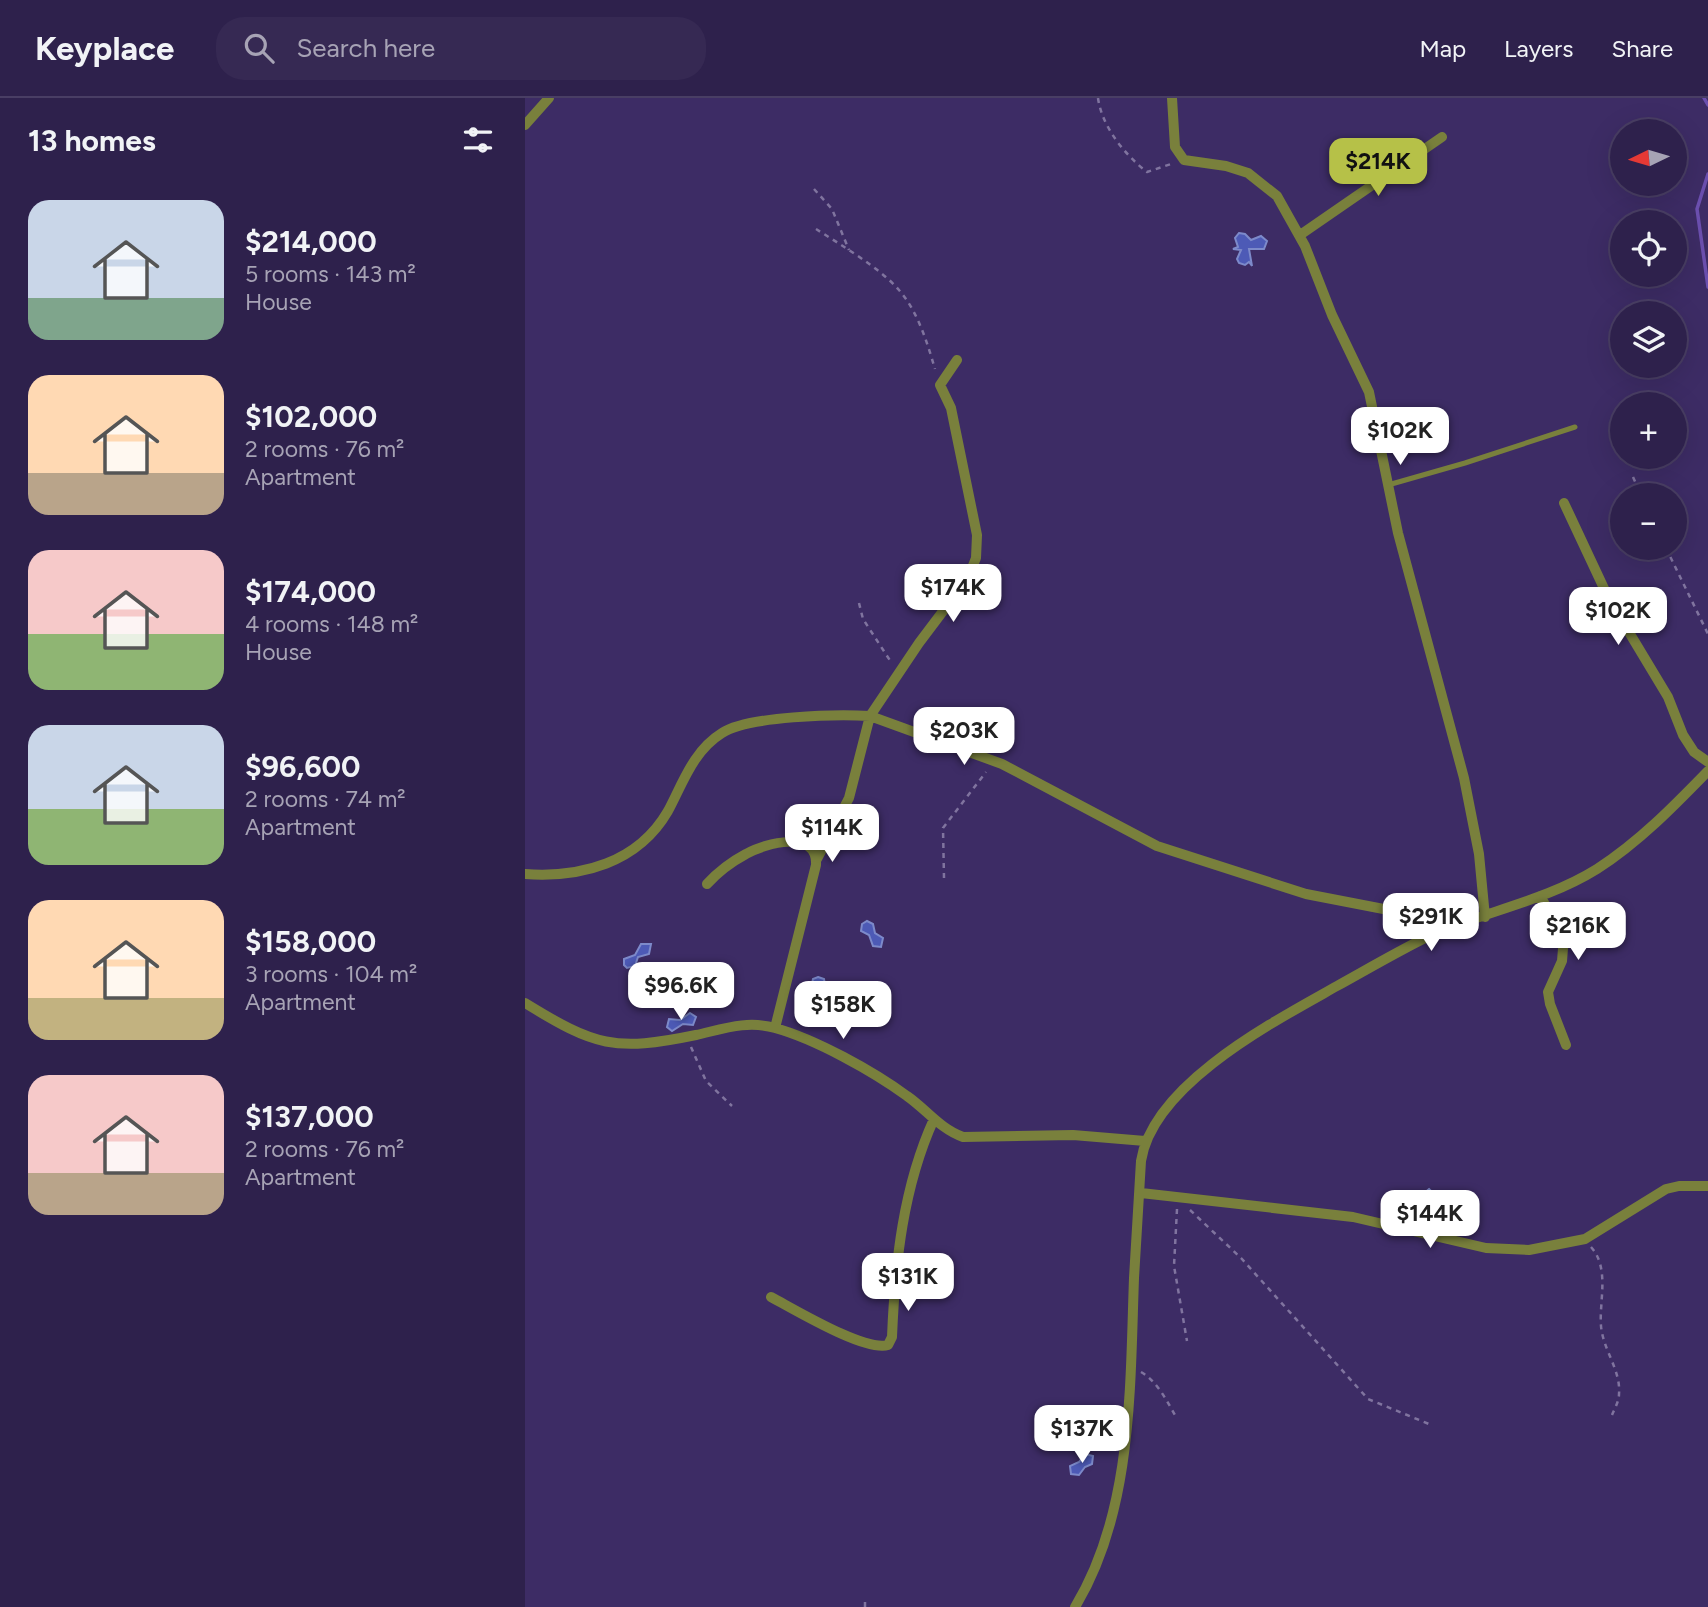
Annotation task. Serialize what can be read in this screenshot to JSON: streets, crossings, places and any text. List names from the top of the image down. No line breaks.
{"north":"left","page":{"header":"Keyplace","search":"Search here","nav":["Map","Layers","Share"],"heading":"13 homes","map_buttons":["+","−"],"price":["$214K","$102K","$174K","$102K","$203K","$114K","$291K","$216K","$96.6K","$158K","$144K","$131K","$137K"],"list":[{"name":"$214,000","note":"5 rooms · 143 m² · House"},{"name":"$102,000","note":"2 rooms · 76 m² · Apartment"},{"name":"$174,000","note":"4 rooms · 148 m² · House"},{"name":"$96,600","note":"2 rooms · 74 m² · Apartment"},{"name":"$158,000","note":"3 rooms · 104 m² · Apartment"},{"name":"$137,000","note":"2 rooms · 76 m² · Apartment"}]}}
